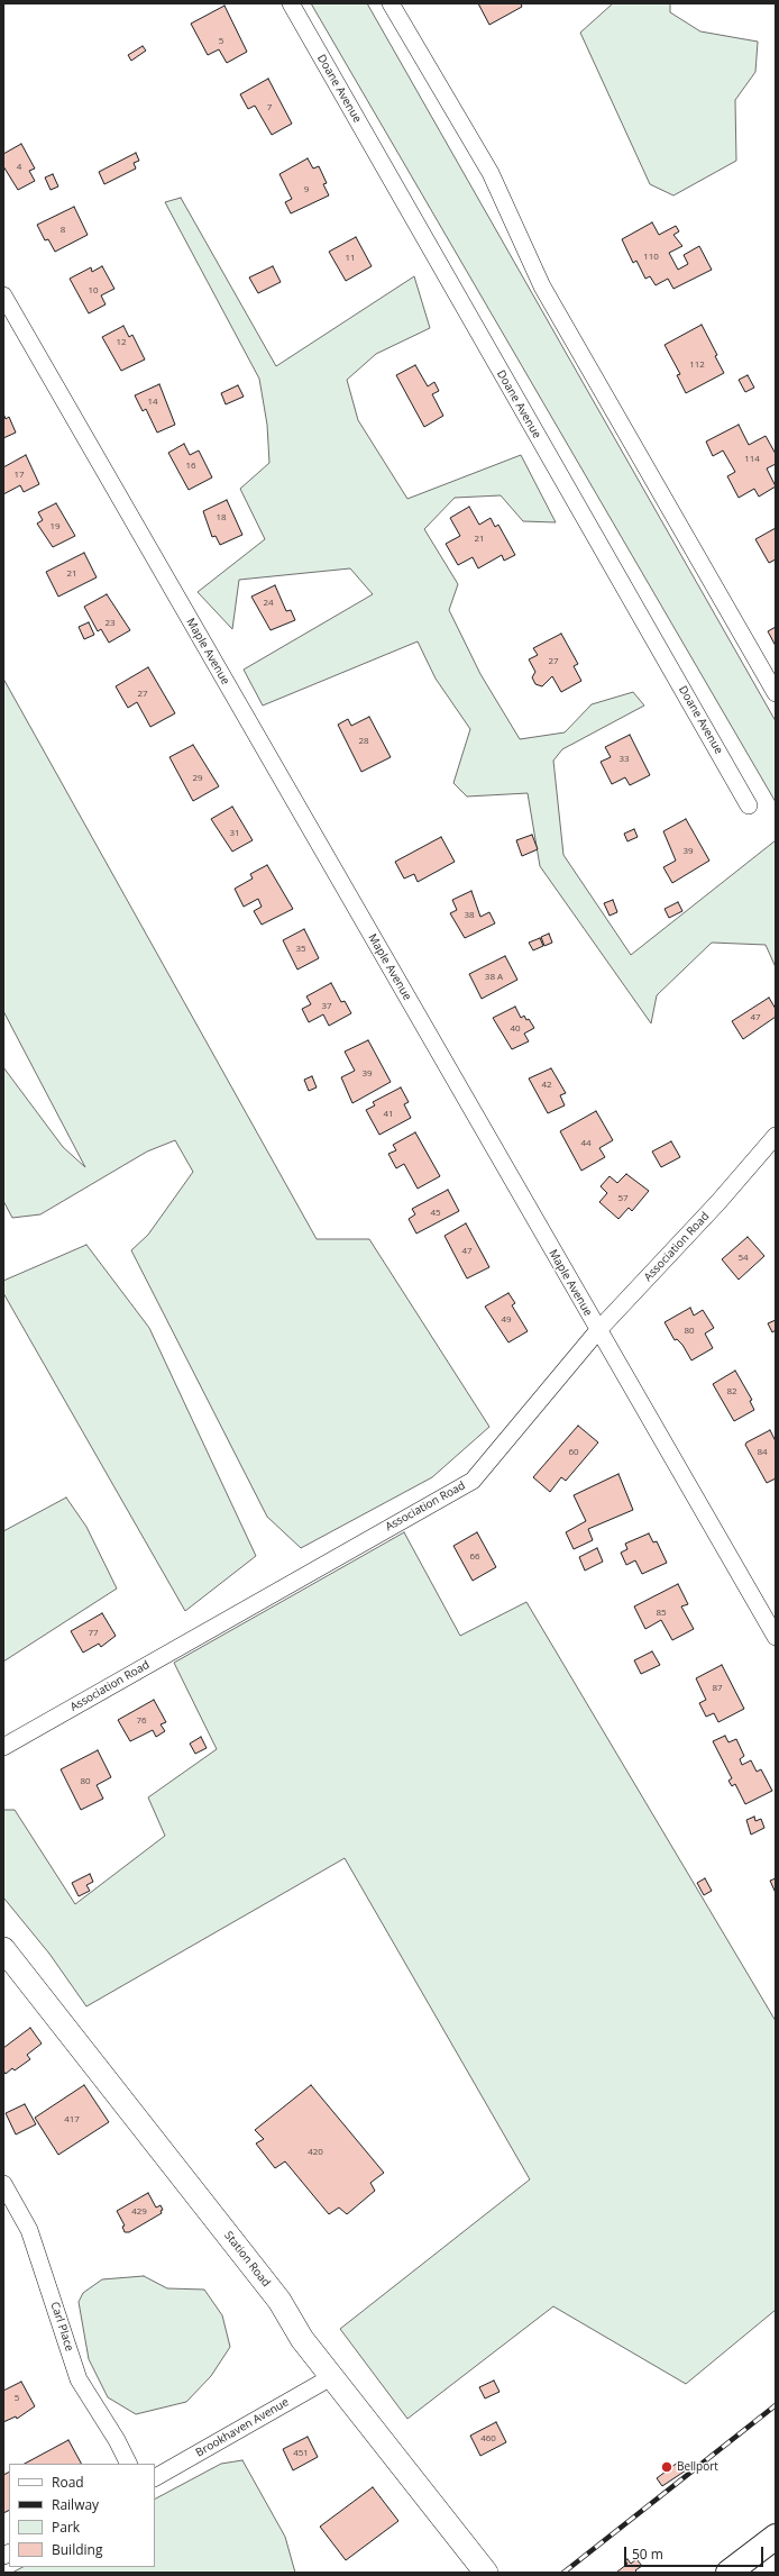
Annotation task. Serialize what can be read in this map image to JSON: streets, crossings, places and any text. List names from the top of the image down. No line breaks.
{"streets":{"main road":["Station Road"],"street":["Doane Avenue","Maple Avenue","Association Road","Carl Place","Brookhaven Avenue"]},"crossings":[["Maple Avenue","Association Road"],["Station Road","Brookhaven Avenue"]],"places":["Bellport"],"house_numbers":["5","7","4","9","8","110","11","10","12","112","14","114","16","17","18","19","21","21","24","23","27","27","28","33","29","31","39","38","35","38 A","37","47","40","39","42","41","44","57","45","47","54","49","80","82","60","84","66","85","77","87","76","80","417","420","429","5","460","451"],"legend":["Road","Railway","Park","Building"],"scale_bar":"50 m"}
